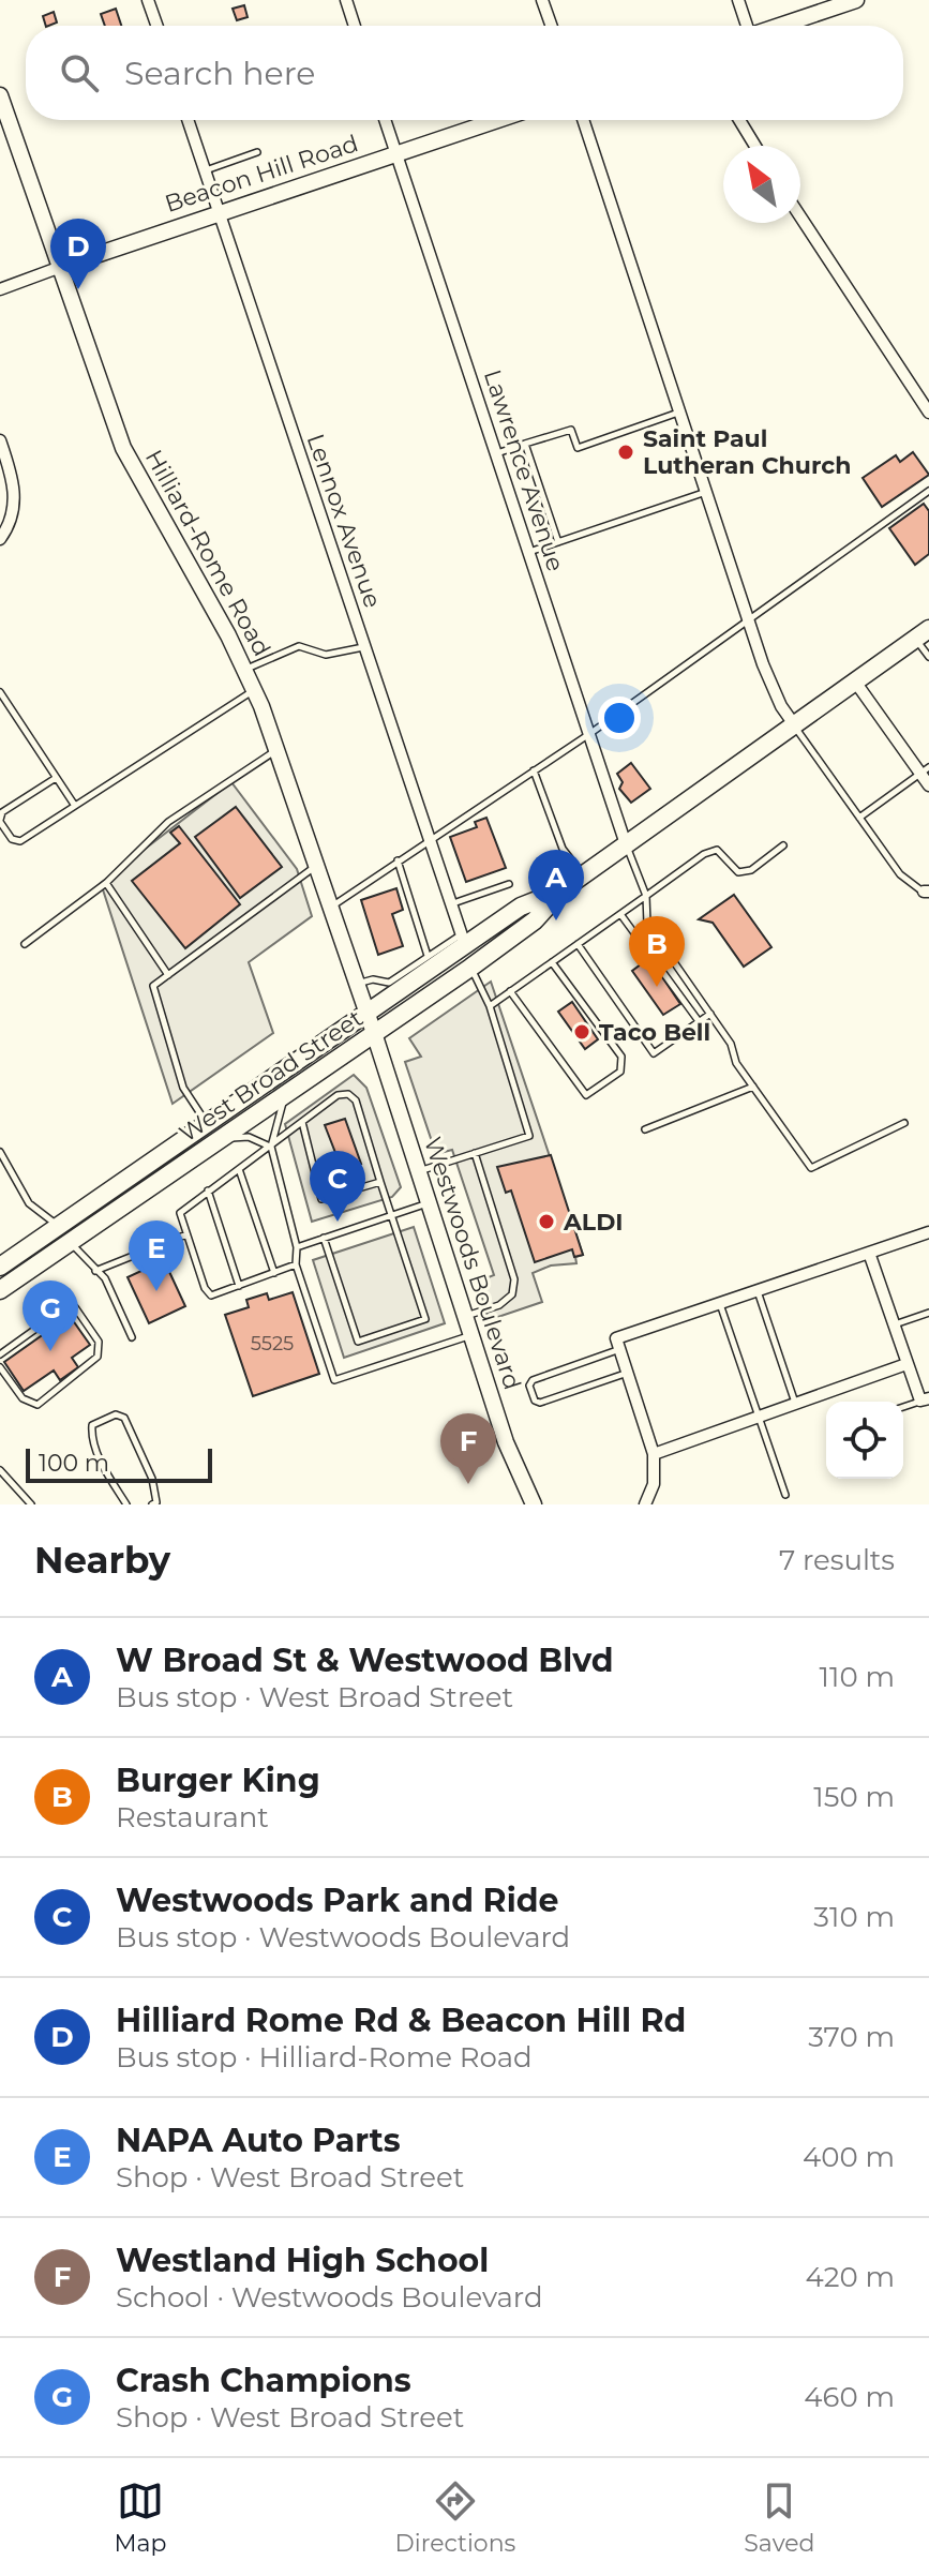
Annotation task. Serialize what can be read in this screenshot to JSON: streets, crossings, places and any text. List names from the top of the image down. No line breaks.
{"streets":{"main road":["West Broad Street"],"street":["Beacon Hill Road","Lawrence Avenue","Lennox Avenue","Hilliard-Rome Road","Westwoods Boulevard"]},"crossings":[["Beacon Hill Road","Lawrence Avenue"],["Beacon Hill Road","Lennox Avenue"],["Beacon Hill Road","Hilliard-Rome Road"],["Lawrence Avenue","West Broad Street"],["Lennox Avenue","West Broad Street"],["Hilliard-Rome Road","West Broad Street"],["Hilliard-Rome Road","Westwoods Boulevard"],["West Broad Street","Westwoods Boulevard"]],"places":["Saint Paul Lutheran Church","Taco Bell","ALDI"],"house_numbers":["5525"],"scale_bar":"100 m","north":"top left","page":{"search":"Search here","pins":["D","A","B","C","E","G","F"],"scale":"100 m","heading":["Nearby","7 results"],"list":[{"mark":"A","name":"W Broad St & Westwood Blvd","note":"Bus stop · West Broad Street","value":"110 m"},{"mark":"B","name":"Burger King","note":"Restaurant","value":"150 m"},{"mark":"C","name":"Westwoods Park and Ride","note":"Bus stop · Westwoods Boulevard","value":"310 m"},{"mark":"D","name":"Hilliard Rome Rd & Beacon Hill Rd","note":"Bus stop · Hilliard-Rome Road","value":"370 m"},{"mark":"E","name":"NAPA Auto Parts","note":"Shop · West Broad Street","value":"400 m"},{"mark":"F","name":"Westland High School","note":"School · Westwoods Boulevard","value":"420 m"},{"mark":"G","name":"Crash Champions","note":"Shop · West Broad Street","value":"460 m"}],"nav":["Map","Directions","Saved"]}}
